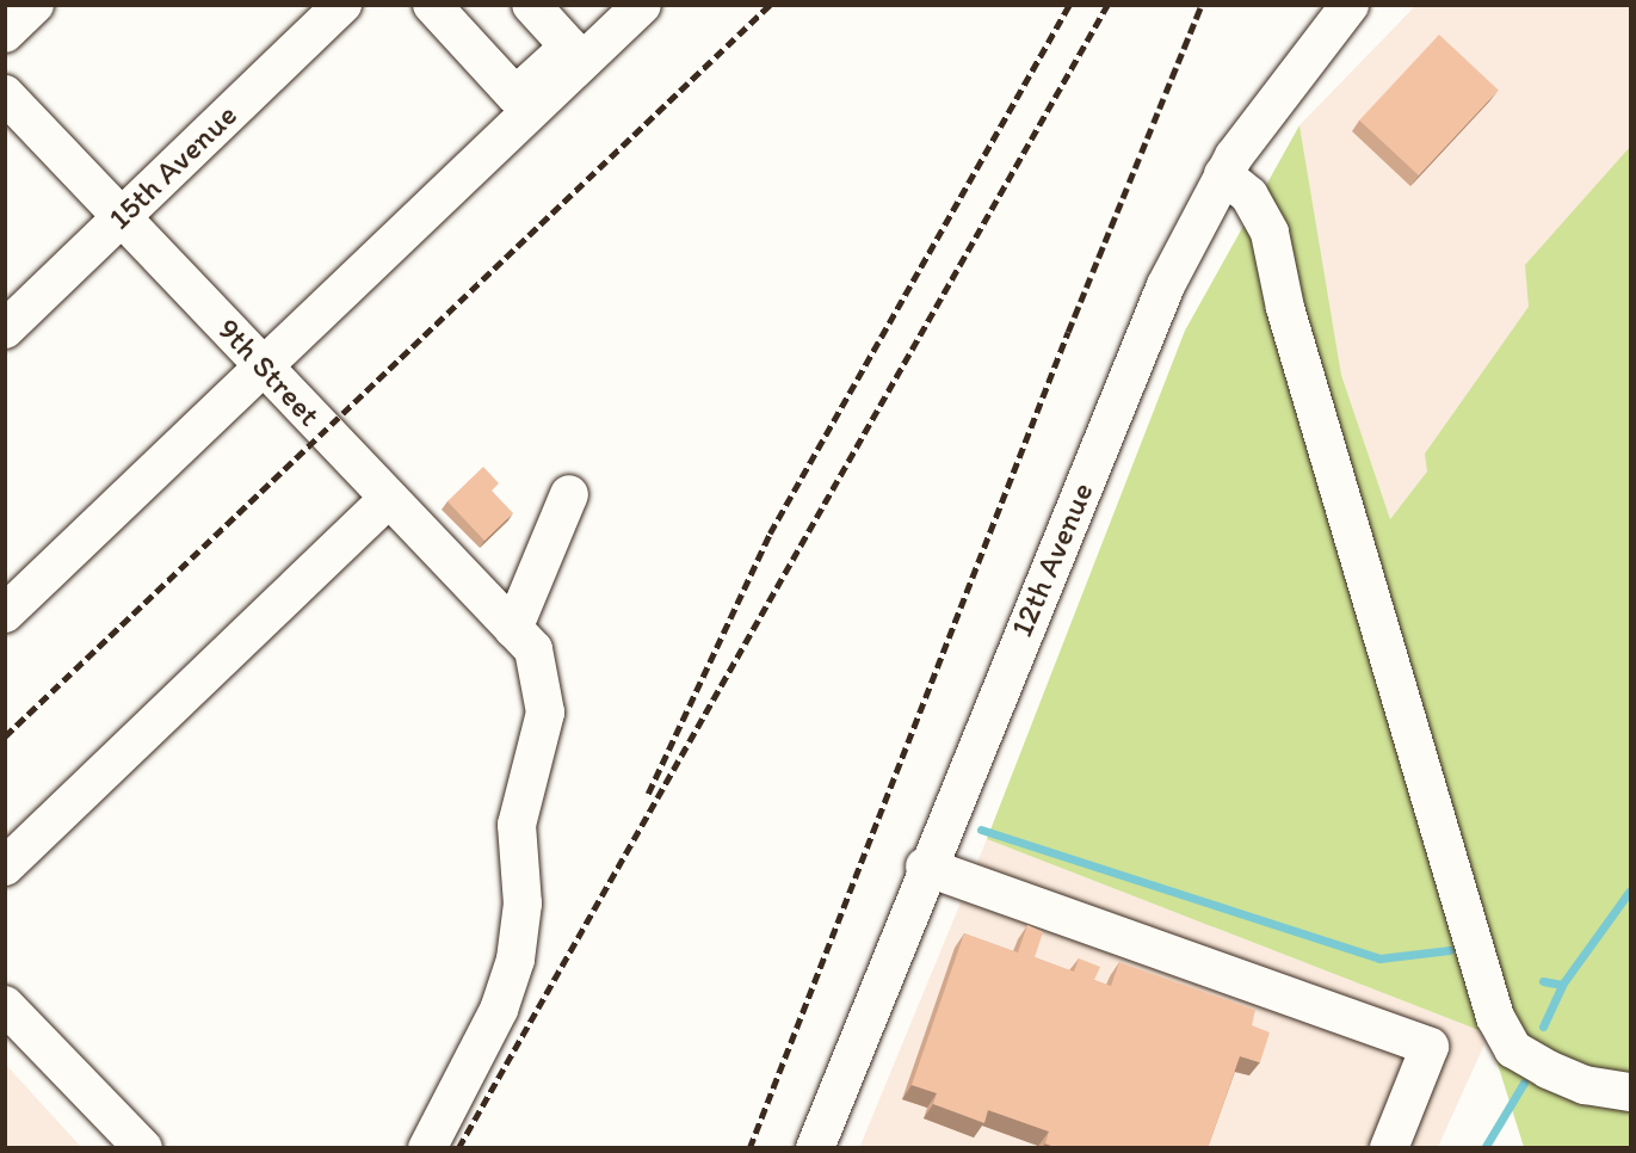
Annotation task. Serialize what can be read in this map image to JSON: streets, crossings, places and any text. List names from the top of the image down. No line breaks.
{"streets":{"street":["15th Avenue","9th Street","12th Avenue"]},"crossings":[["15th Avenue","9th Street"]]}
